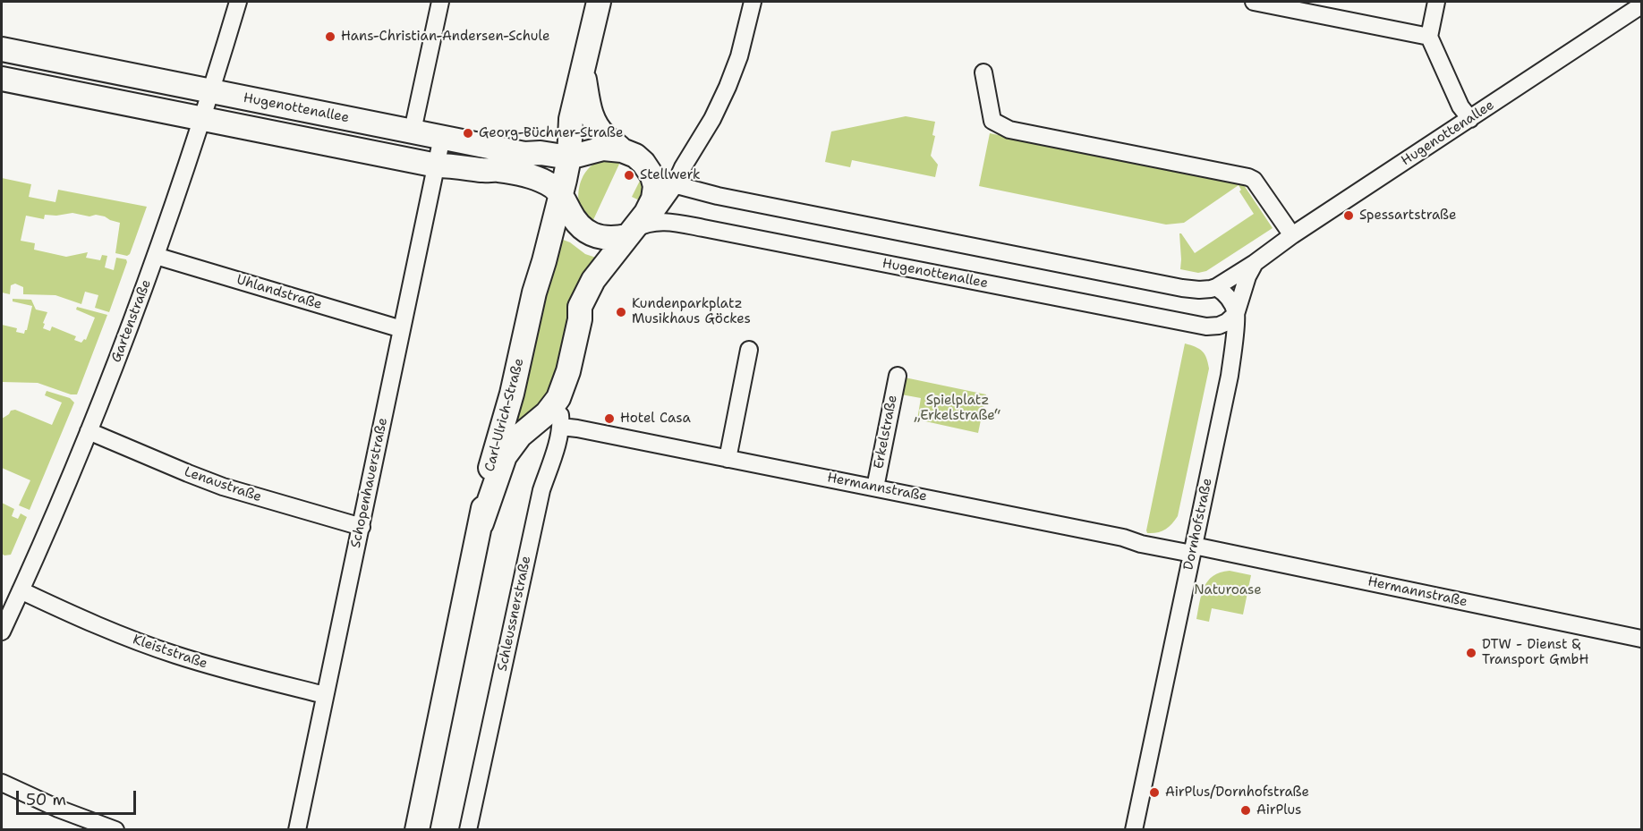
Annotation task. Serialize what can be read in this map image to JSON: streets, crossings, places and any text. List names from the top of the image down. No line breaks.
{"streets":{"main road":["Hugenottenallee","Carl-Ulrich-Straße","Schleussnerstraße"],"street":["Uhlandstraße","Gartenstraße","Erkelstraße","Schopenhauerstraße","Lenaustraße","Hermannstraße","Dornhofstraße","Kleiststraße"]},"crossings":[["Hugenottenallee","Gartenstraße"],["Hugenottenallee","Carl-Ulrich-Straße"],["Hugenottenallee","Schopenhauerstraße"],["Hugenottenallee","Dornhofstraße"],["Hugenottenallee","Schleussnerstraße"],["Uhlandstraße","Gartenstraße"],["Uhlandstraße","Schopenhauerstraße"],["Gartenstraße","Lenaustraße"],["Gartenstraße","Kleiststraße"],["Carl-Ulrich-Straße","Schleussnerstraße"],["Erkelstraße","Hermannstraße"],["Schopenhauerstraße","Lenaustraße"],["Schopenhauerstraße","Kleiststraße"],["Hermannstraße","Dornhofstraße"],["Hermannstraße","Schleussnerstraße"]],"parks":["Spielplatz „Erkelstraße“","Naturoase"],"places":["Hans-Christian-Andersen-Schule","Georg-Büchner-Straße","Stellwerk","Spessartstraße","Kundenparkplatz Musikhaus Göckes","Hotel Casa","DTW - Dienst & Transport GmbH","AirPlus/Dornhofstraße","AirPlus"],"scale_bar":"50 m"}
